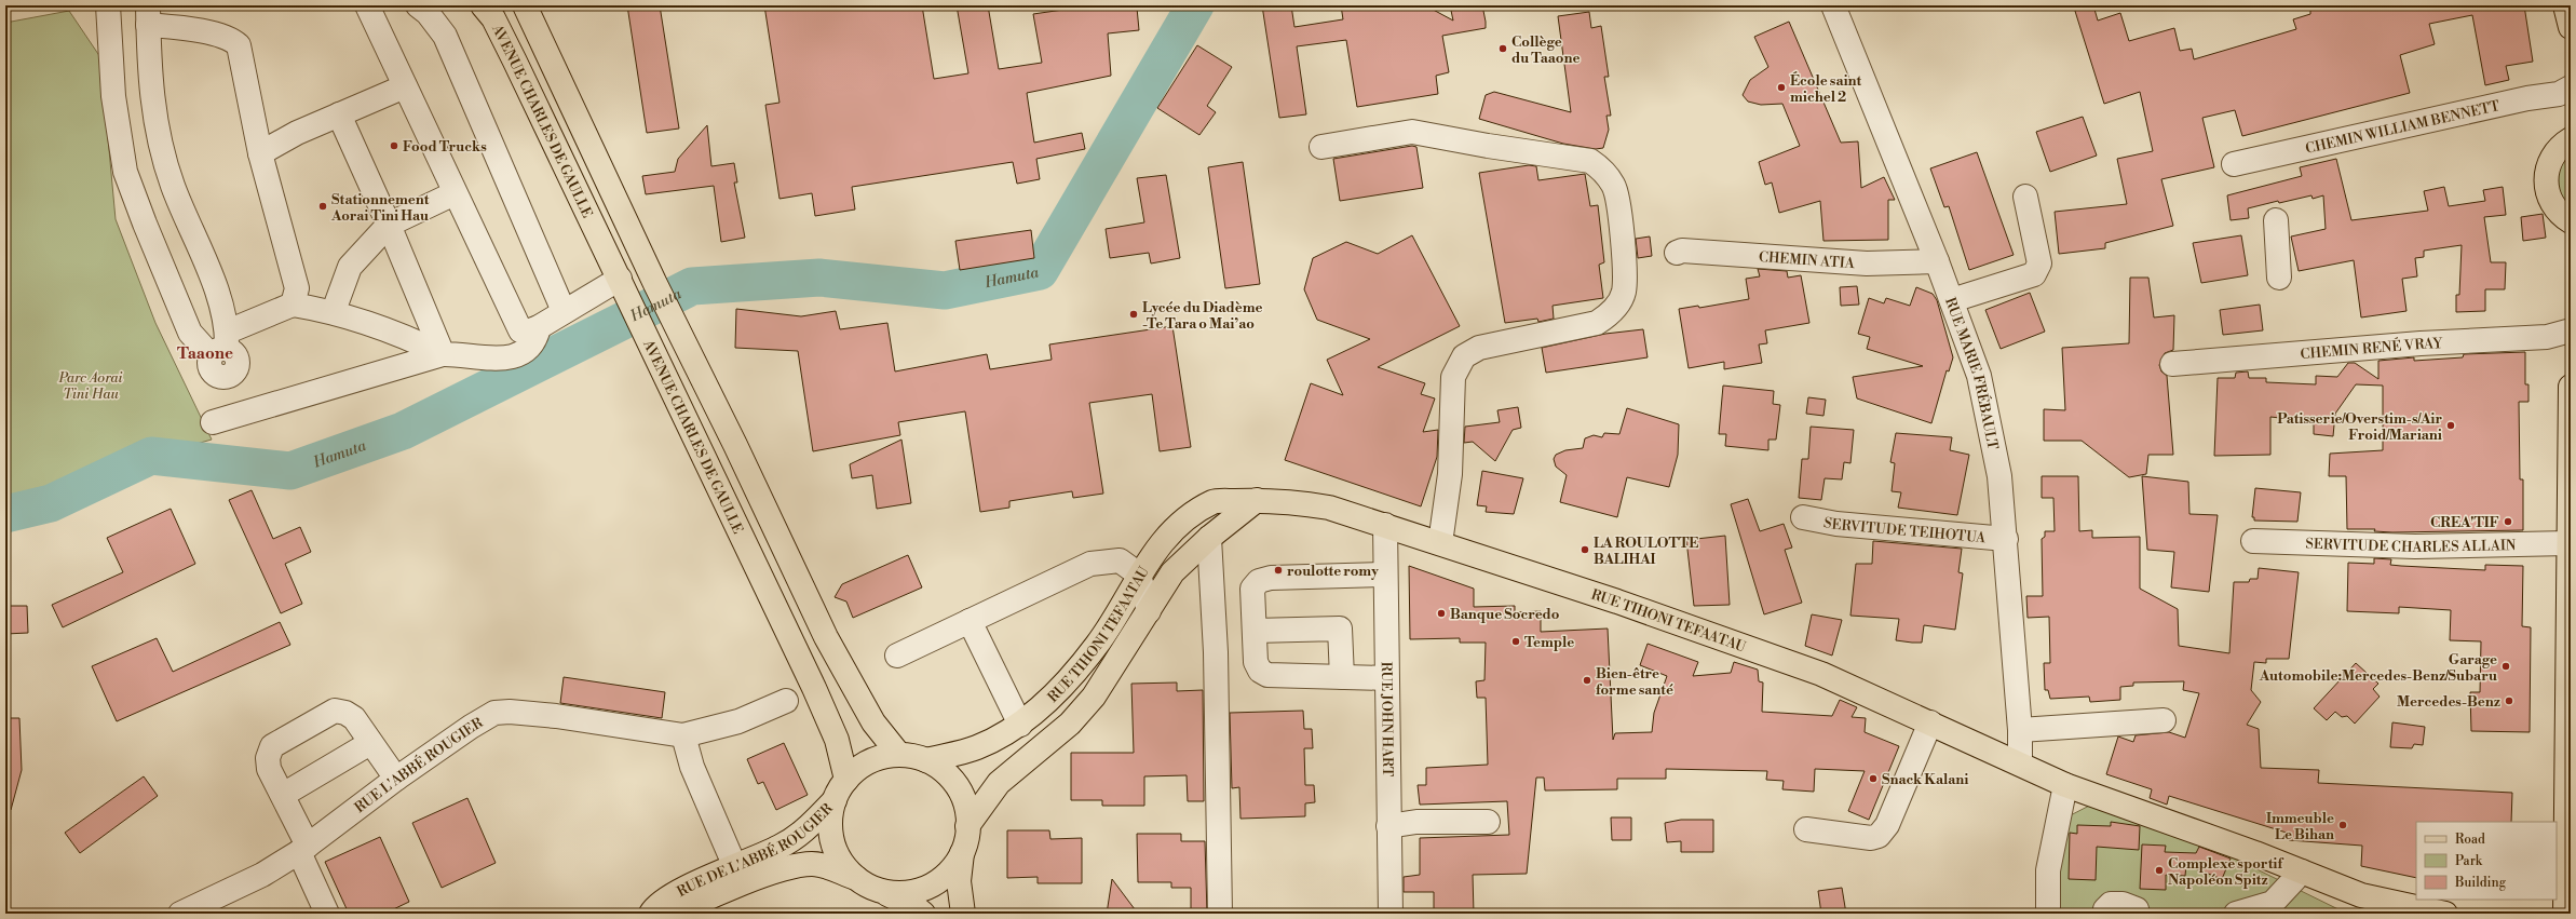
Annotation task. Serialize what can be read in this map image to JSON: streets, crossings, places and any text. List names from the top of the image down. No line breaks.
{"streets":{"main road":["AVENUE CHARLES DE GAULLE","RUE TIHONI TEFAATAU","RUE DE L'ABBÉ ROUGIER"],"street":["CHEMIN WILLIAM BENNETT","CHEMIN ATIA","CHEMIN RENÉ VRAY","RUE MARIE FRÉBAULT","SERVITUDE TEIHOTUA","SERVITUDE CHARLES ALLAIN","RUE JOHN HART","RUE L'ABBÉ ROUGIER"]},"crossings":[["AVENUE CHARLES DE GAULLE","RUE TIHONI TEFAATAU"],["AVENUE CHARLES DE GAULLE","RUE DE L'ABBÉ ROUGIER"],["CHEMIN ATIA","RUE MARIE FRÉBAULT"],["RUE MARIE FRÉBAULT","SERVITUDE TEIHOTUA"],["RUE MARIE FRÉBAULT","RUE TIHONI TEFAATAU"],["RUE TIHONI TEFAATAU","RUE JOHN HART"],["RUE TIHONI TEFAATAU","RUE DE L'ABBÉ ROUGIER"]],"districts":["Taaone"],"water":["Hamuta"],"parks":["Parc Aorai Tini Hau"],"places":["Collège du Taaone","École saint michel 2","Food Trucks","Stationnement Aorai Tini Hau","Lycée du Diadème -Te Tara o Mai’ao","Patisserie/Overstim-s/Air Froid/Mariani","CREA'TIF","LA ROULOTTE BALIHAI","roulotte romy","Banque Socredo","Temple","Garage Automobile:Mercedes-Benz/Subaru","Bien-être forme santé","Mercedes-Benz","Snack Kalani","Immeuble Le Bihan","Complexe sportif Napoléon Spitz"],"legend":["Road","Park","Building"]}
